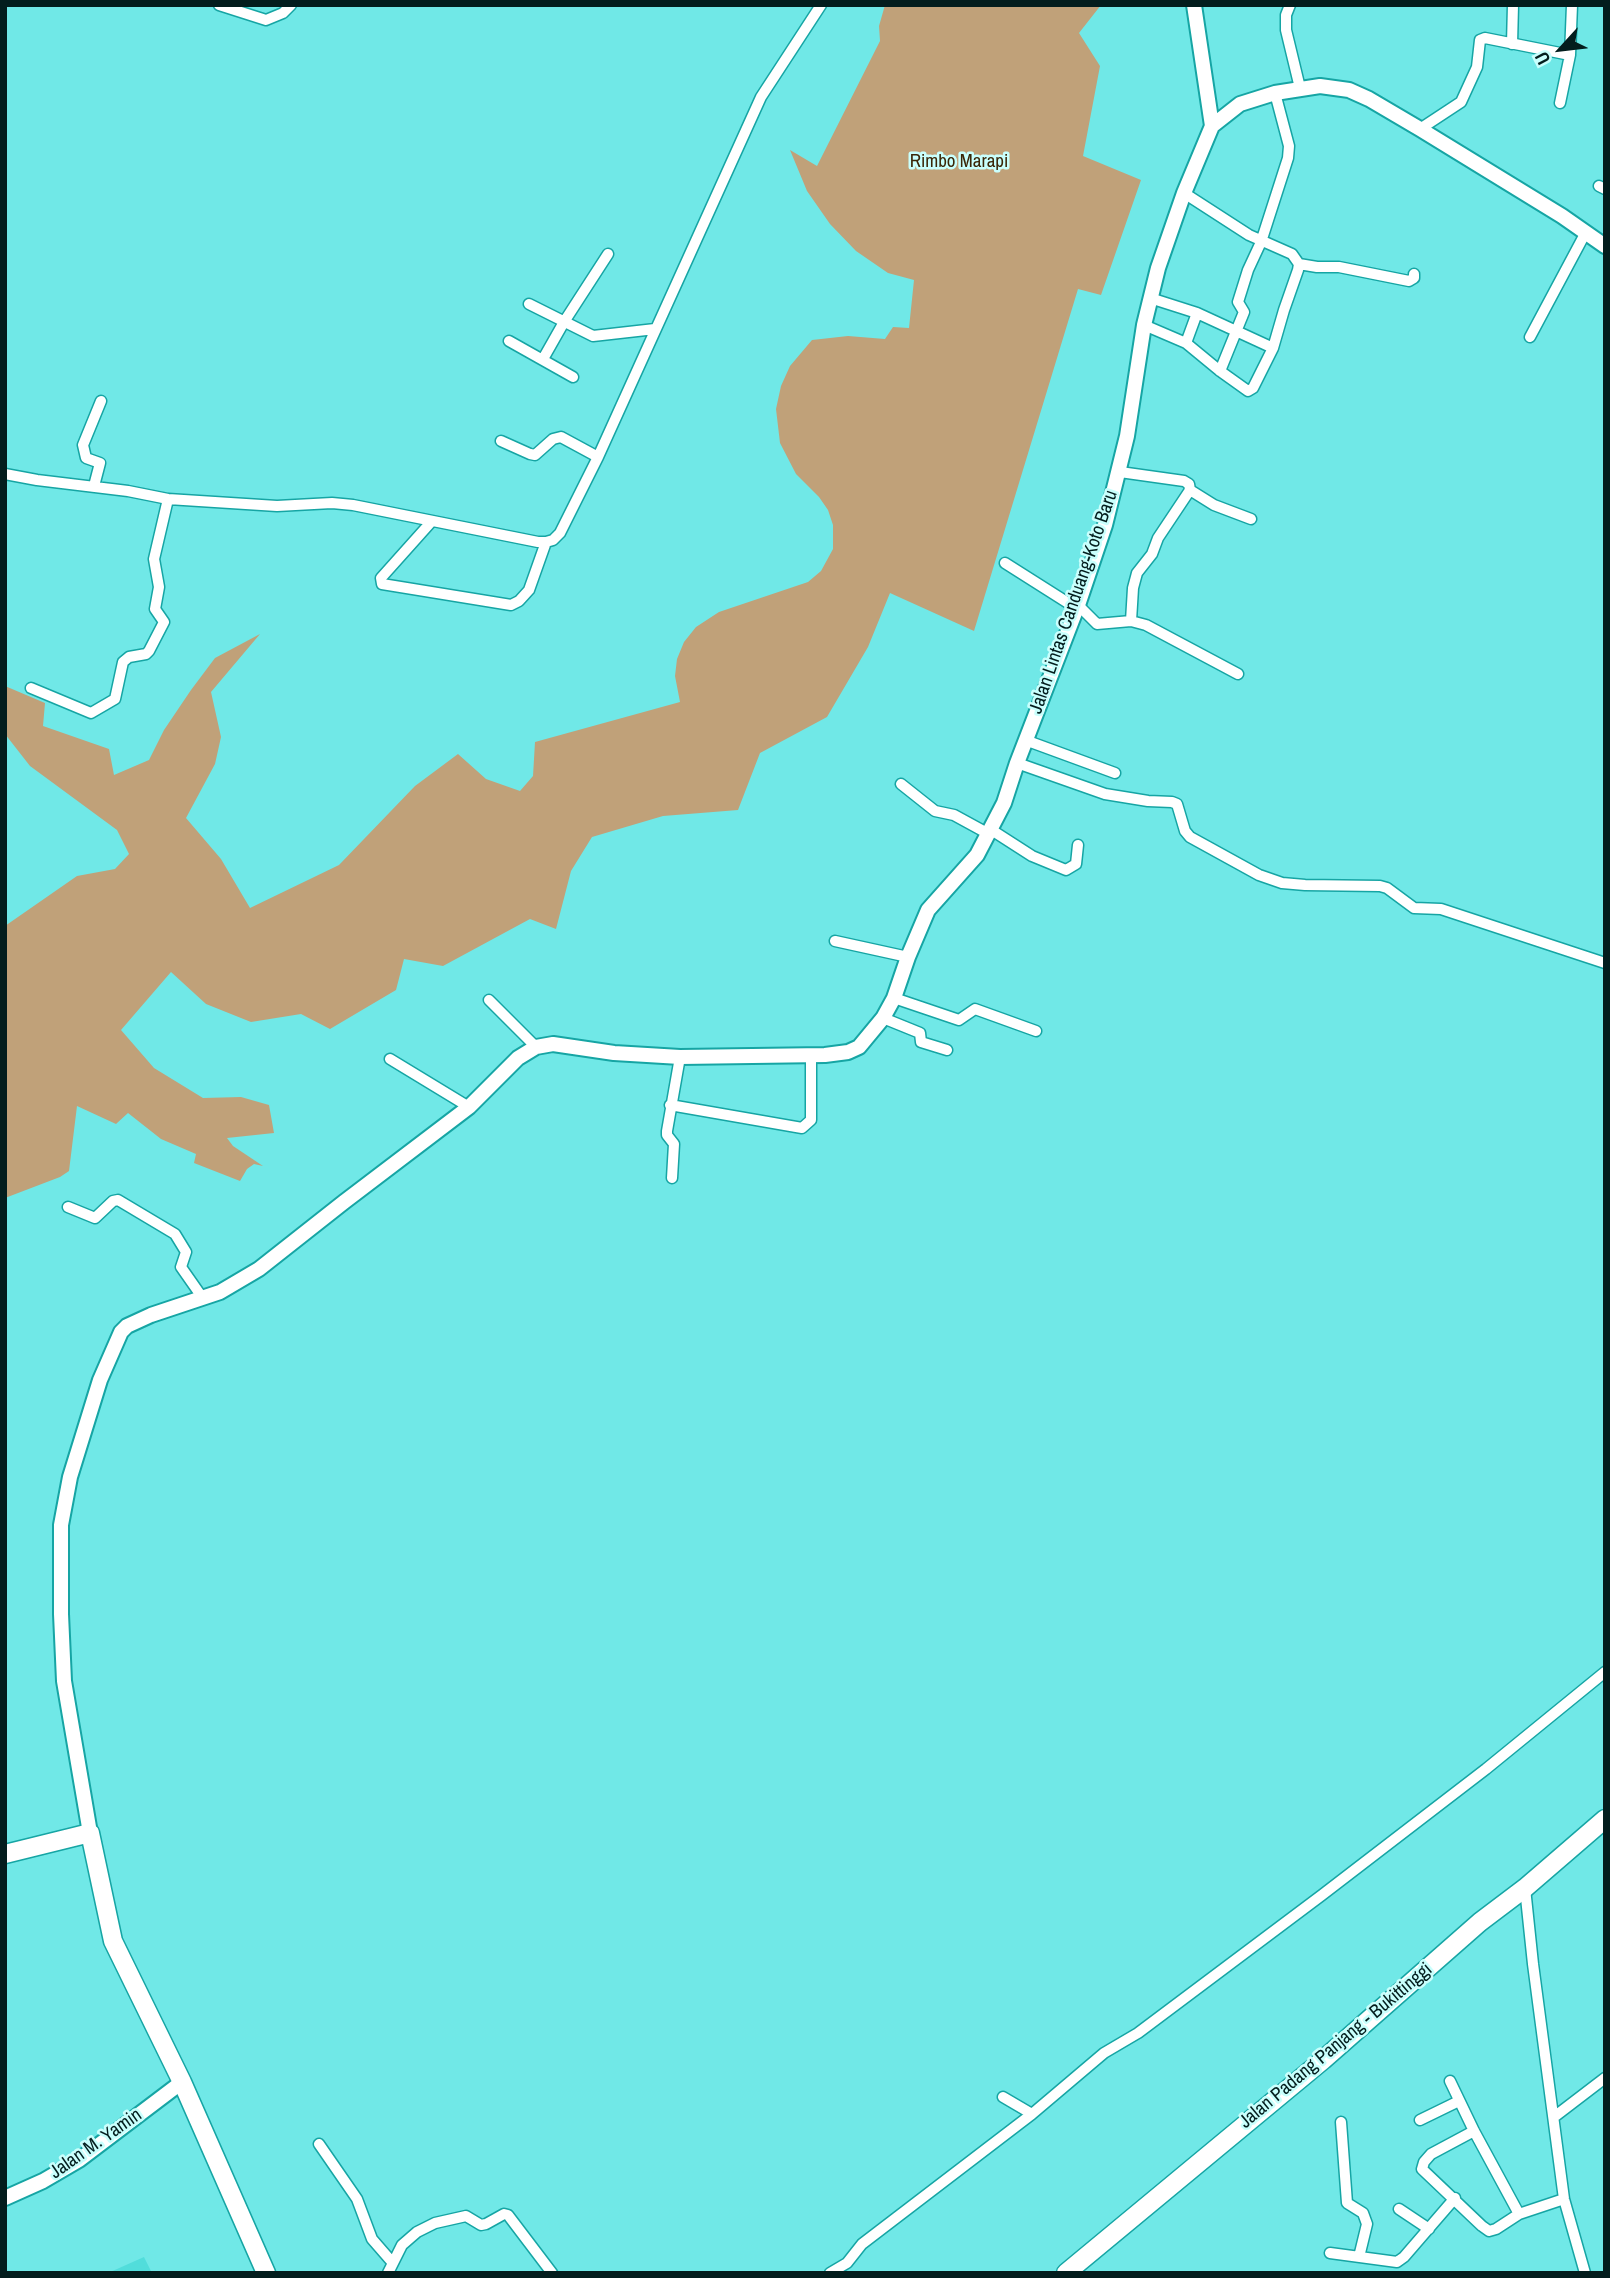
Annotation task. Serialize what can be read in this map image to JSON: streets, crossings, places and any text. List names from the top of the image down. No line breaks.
{"streets":{"highway":["Jalan Padang Panjang - Bukittinggi"],"main road":["Jalan Lintas Canduang-Koto Baru","Jalan M. Yamin"]},"parks":["Rimbo Marapi"],"north":"bottom left"}
